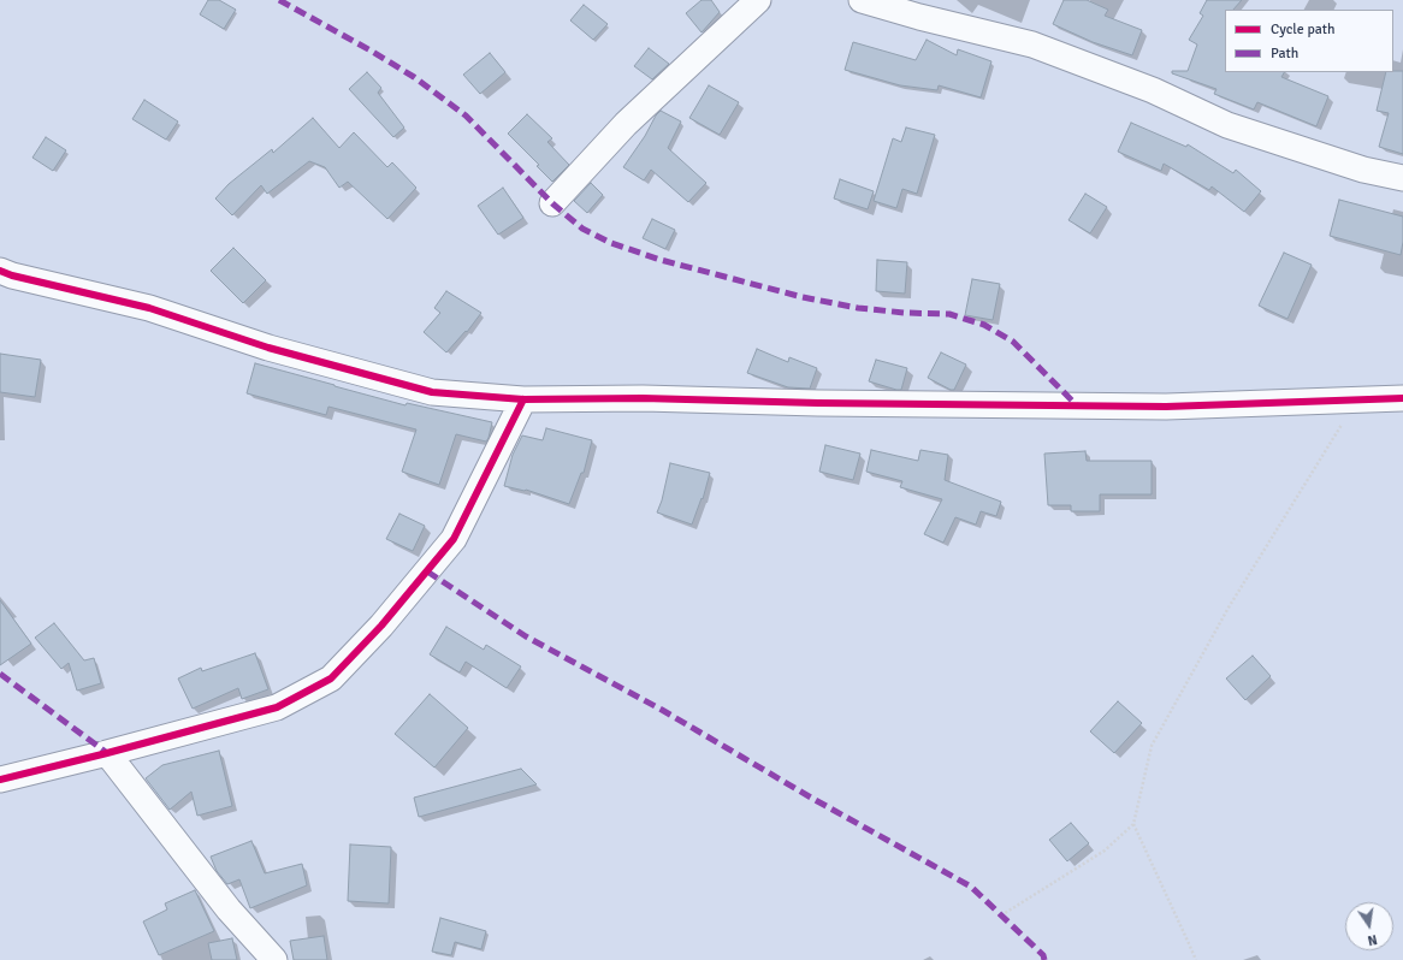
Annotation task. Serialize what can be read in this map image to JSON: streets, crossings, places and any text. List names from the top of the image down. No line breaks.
{"legend":["Cycle path","Path"],"north":"bottom"}
